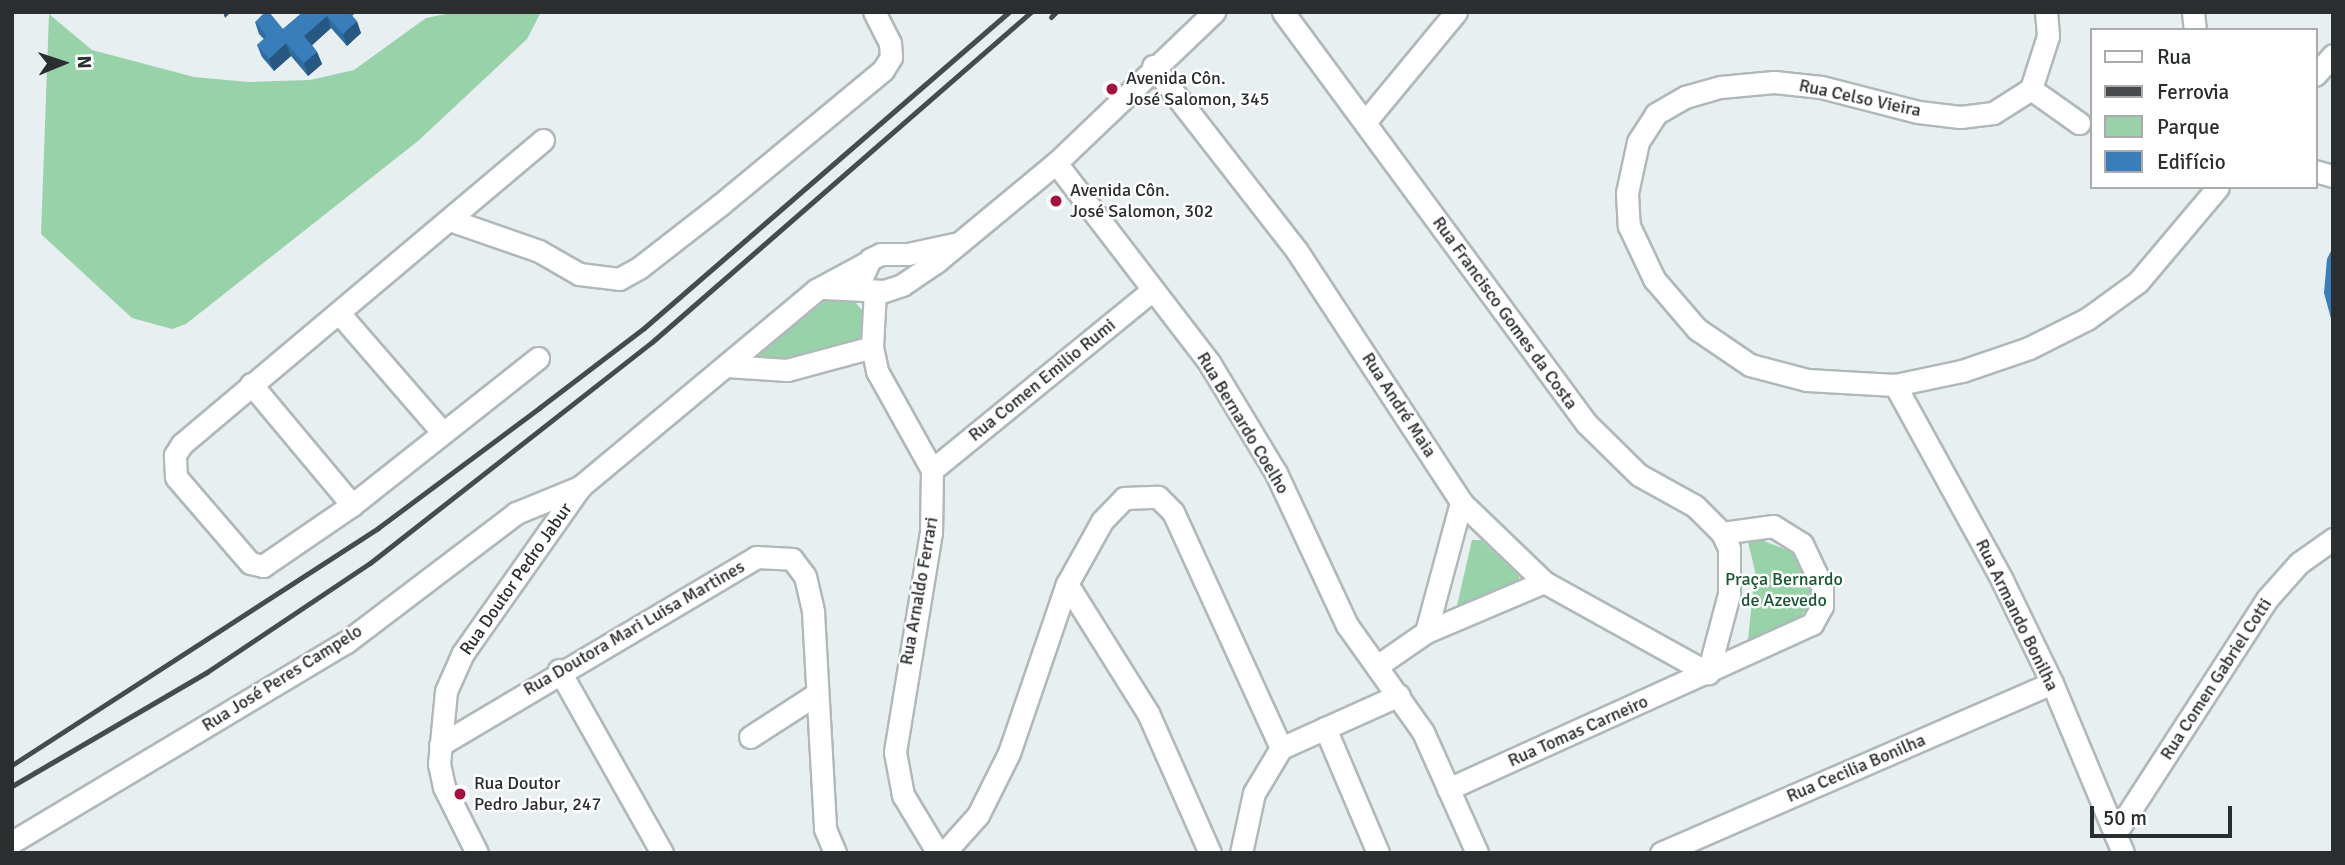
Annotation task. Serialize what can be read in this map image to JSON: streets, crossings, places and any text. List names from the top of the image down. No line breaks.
{"streets":{"street":["Rua Celso Vieira","Rua Francisco Gomes da Costa","Rua Comen Emilio Rumi","Rua André Maia","Rua Bernardo Coelho","Rua Doutor Pedro Jabur","Rua Arnaldo Ferrari","Rua Armando Bonilha","Rua Doutora Mari Luisa Martines","Rua José Peres Campelo","Rua Comen Gabriel Cotti","Rua Tomas Carneiro","Rua Cecilia Bonilha"]},"crossings":[["Rua Celso Vieira","Rua Armando Bonilha"],["Rua Comen Emilio Rumi","Rua Bernardo Coelho"],["Rua Comen Emilio Rumi","Rua Arnaldo Ferrari"],["Rua André Maia","Rua Tomas Carneiro"],["Rua Doutor Pedro Jabur","Rua Doutora Mari Luisa Martines"],["Rua Doutor Pedro Jabur","Rua José Peres Campelo"],["Rua Armando Bonilha","Rua Comen Gabriel Cotti"],["Rua Armando Bonilha","Rua Cecilia Bonilha"]],"parks":["Praça Bernardo de Azevedo"],"places":["Avenida Côn. José Salomon, 345","Avenida Côn. José Salomon, 302","Rua Doutor Pedro Jabur, 247"],"legend":["Rua","Ferrovia","Parque","Edifício"],"scale_bar":"50 m","north":"right"}
